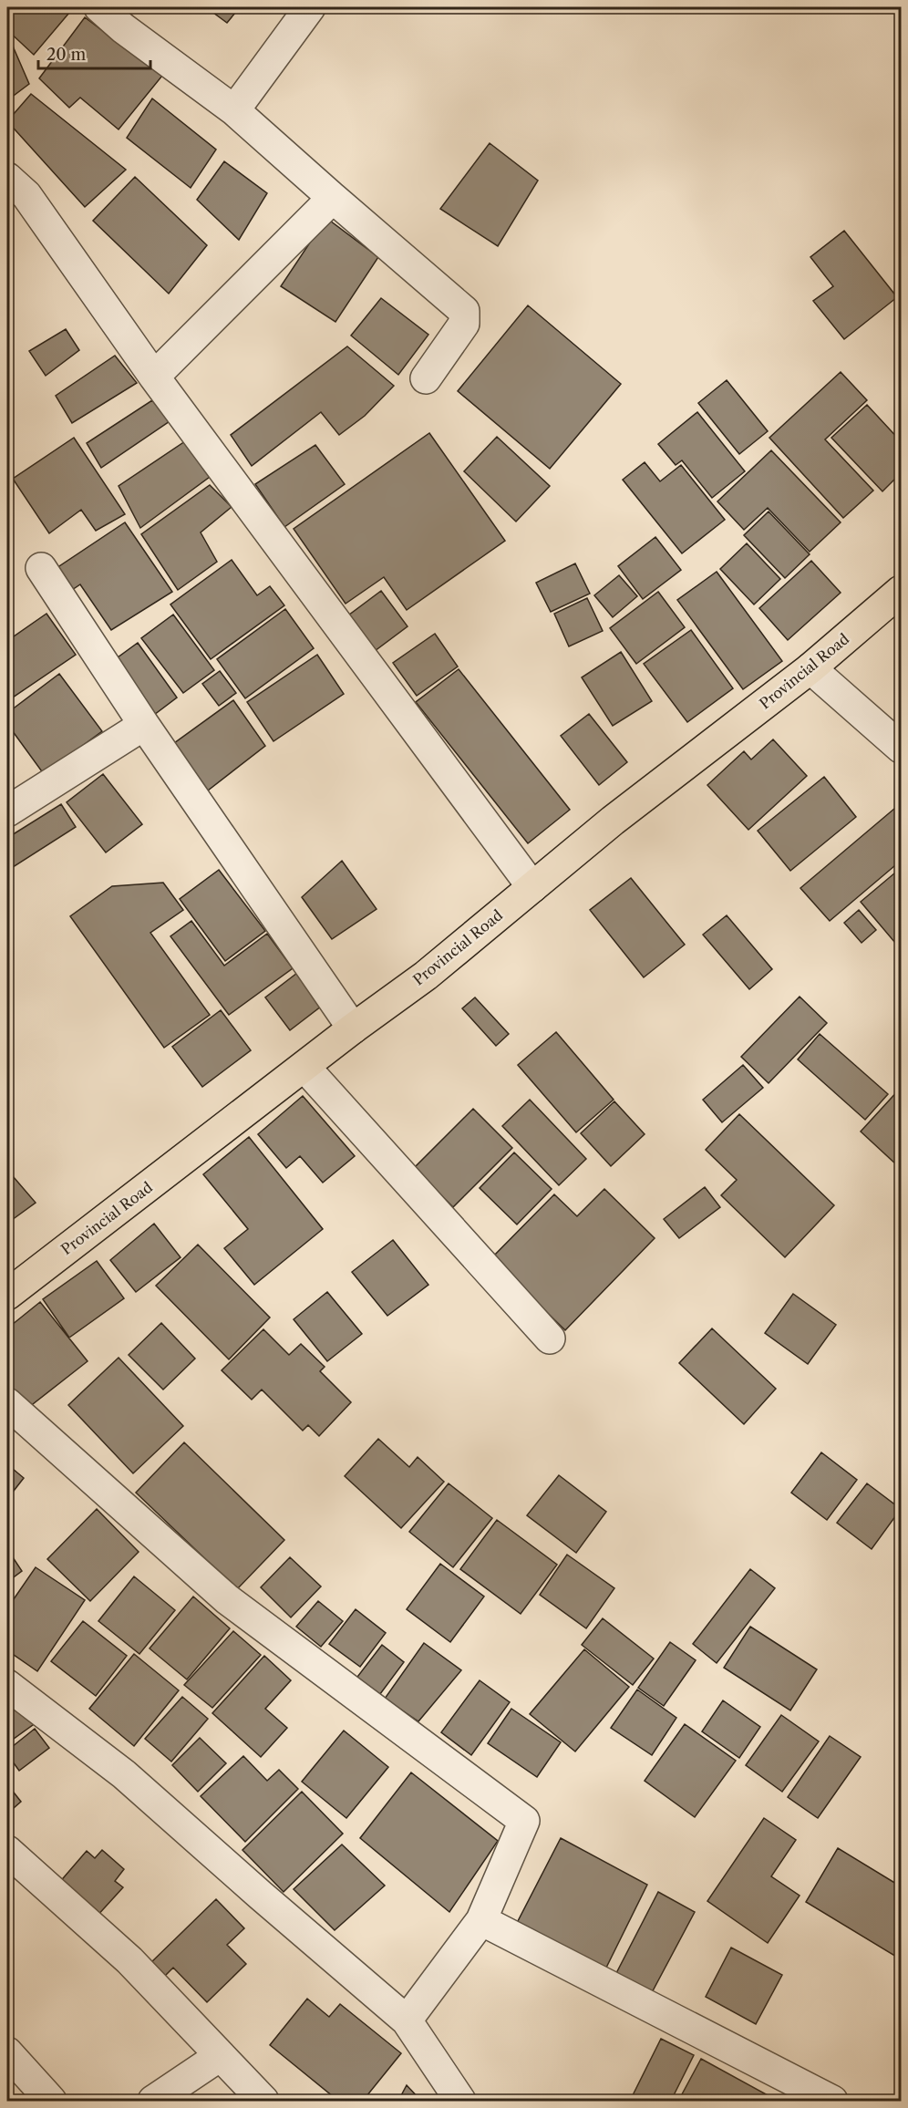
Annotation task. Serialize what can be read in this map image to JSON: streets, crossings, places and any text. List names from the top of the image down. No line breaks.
{"streets":{"main road":["Provincial Road"]},"scale_bar":"20 m"}
